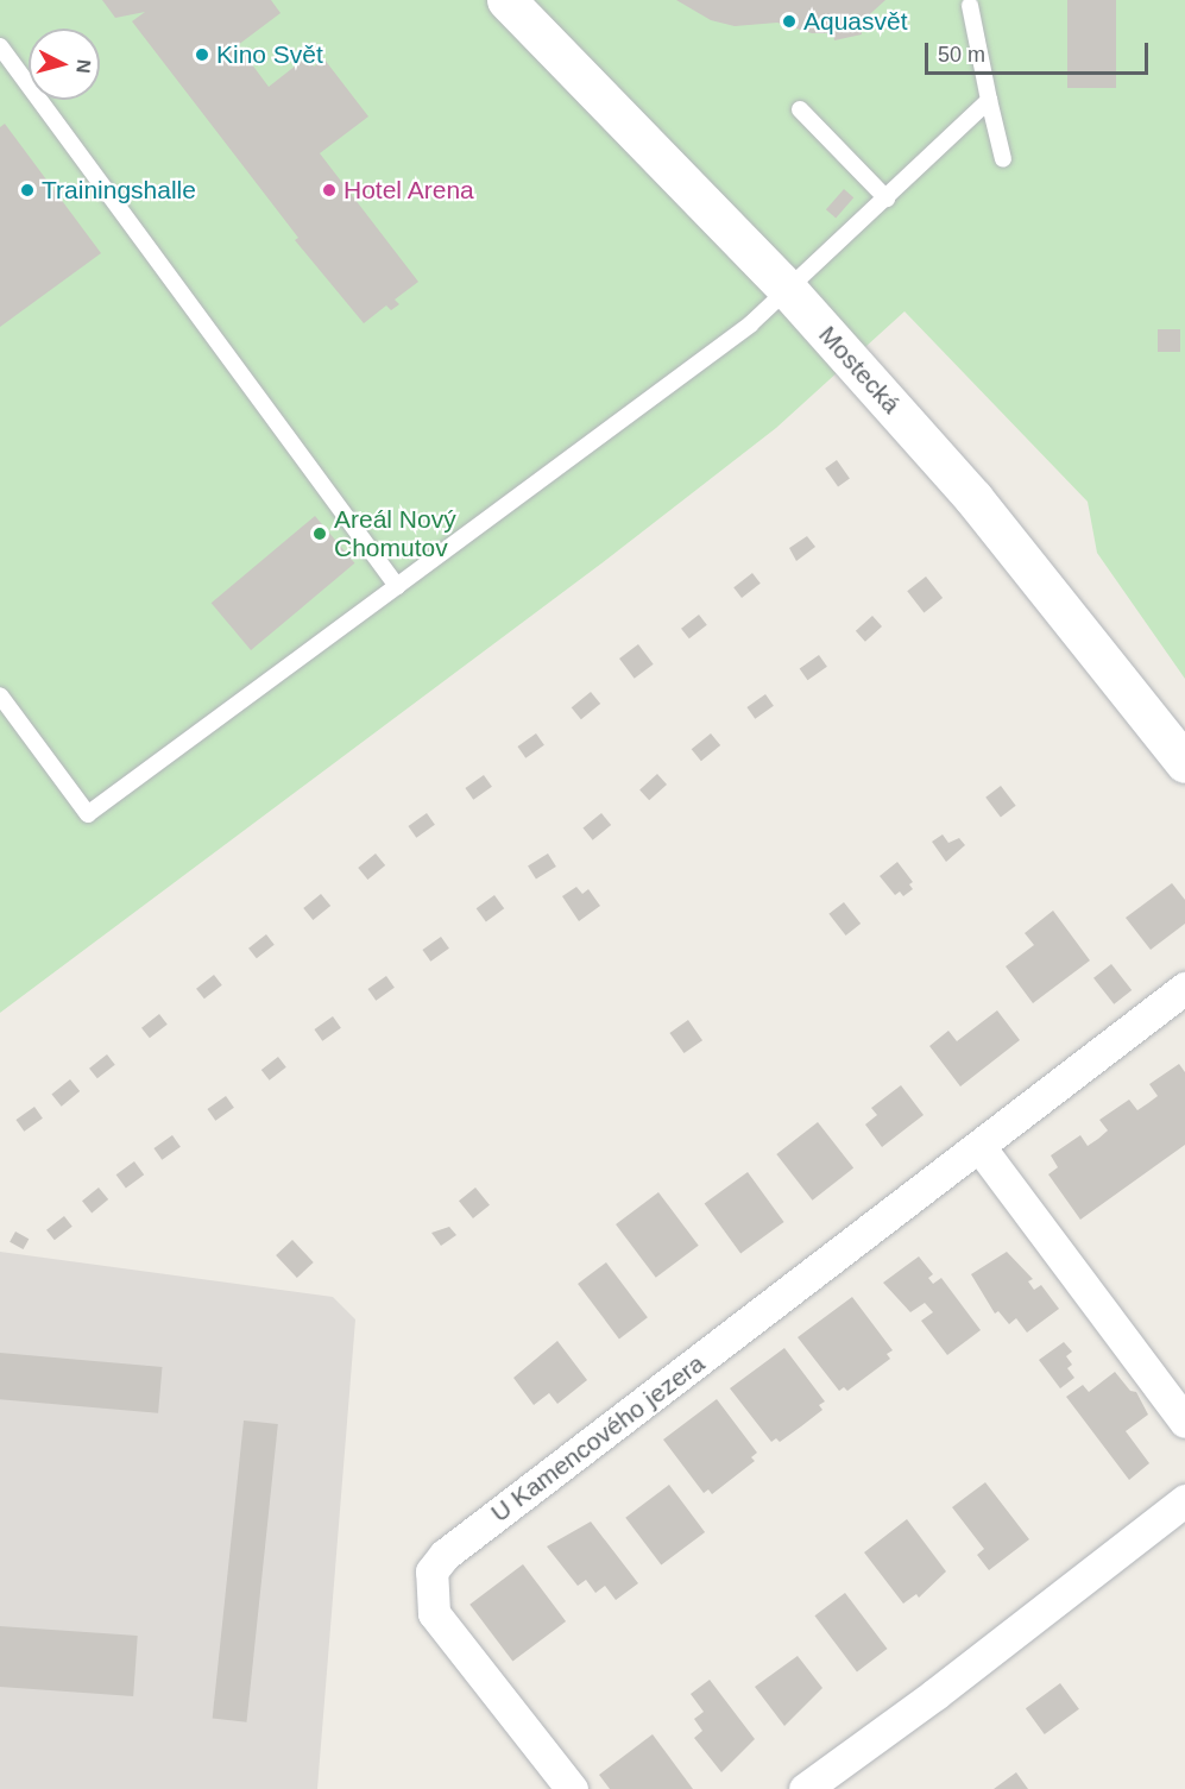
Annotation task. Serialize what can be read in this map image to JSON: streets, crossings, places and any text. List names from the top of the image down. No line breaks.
{"streets":{"street":["Mostecká","U Kamencového jezera"]},"places":["Aquasvět","Kino Svět","Trainingshalle","Hotel Arena","Areál Nový Chomutov"],"scale_bar":"50 m","north":"right"}
